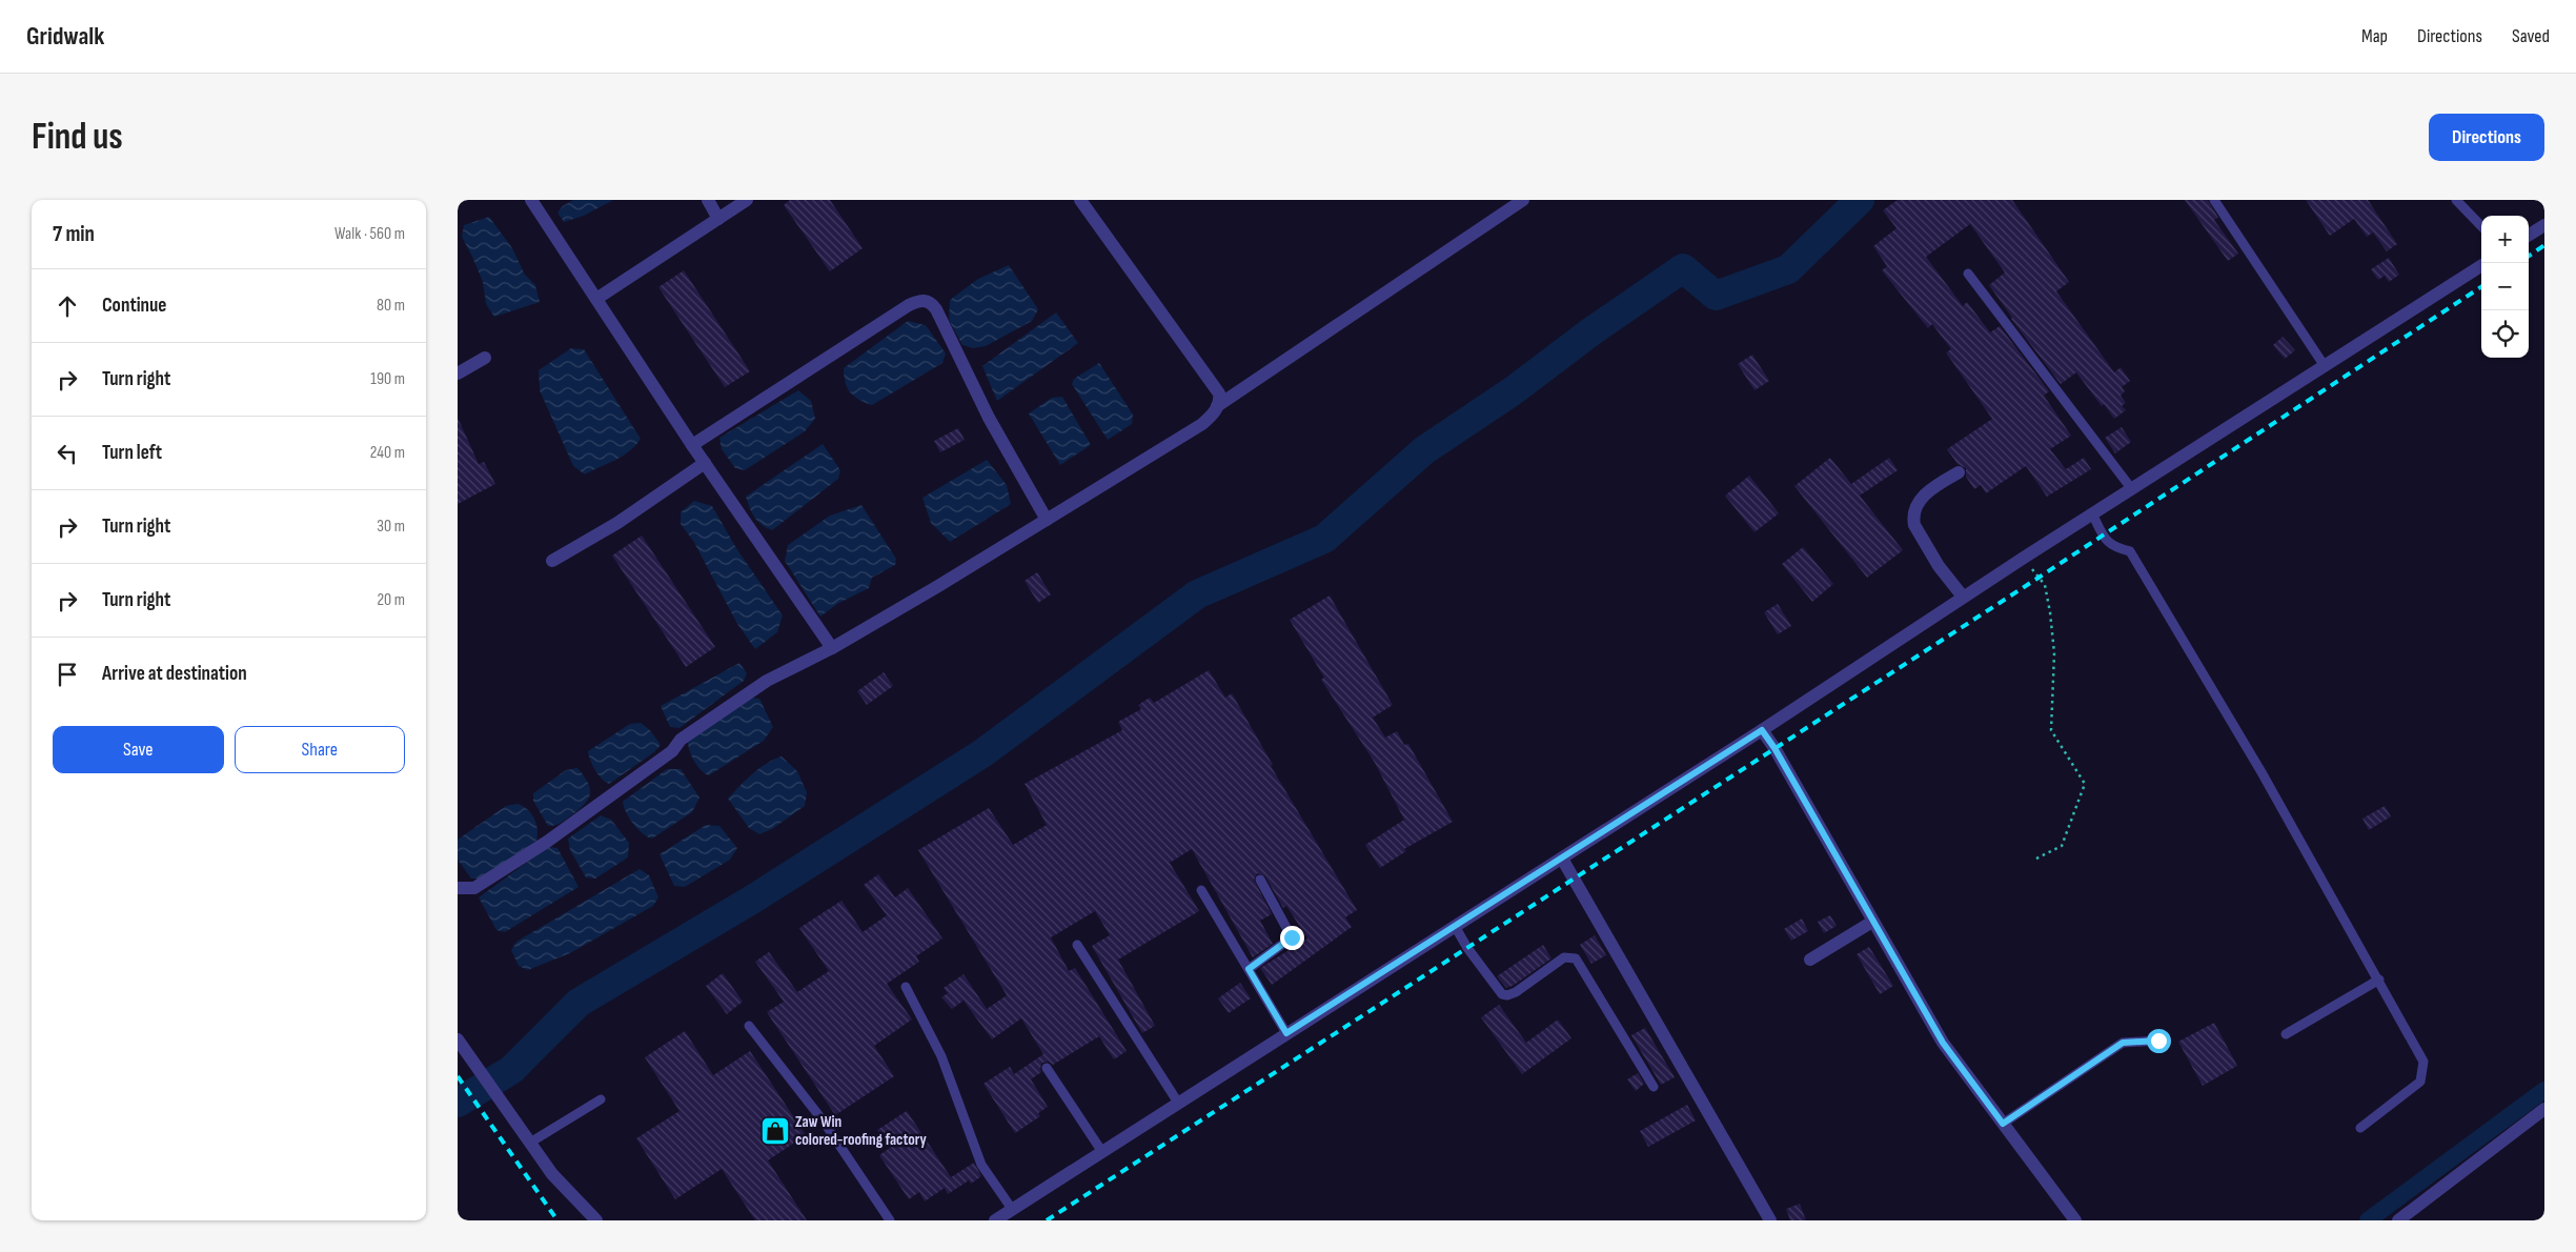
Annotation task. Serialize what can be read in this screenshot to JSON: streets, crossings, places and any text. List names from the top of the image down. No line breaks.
{"places":{"shop":["Zaw Win colored-roofing factory"]},"page":{"header":"Gridwalk","nav":["Map","Directions","Saved"],"buttons":["Directions",["Save","Share"]],"title":"Find us","heading":["7 min","Walk · 560 m"],"map_buttons":["+","−"],"list":[["Continue","80 m"],["Turn right","190 m"],["Turn left","240 m"],["Turn right","30 m"],["Turn right","20 m"],"Arrive at destination"]}}
